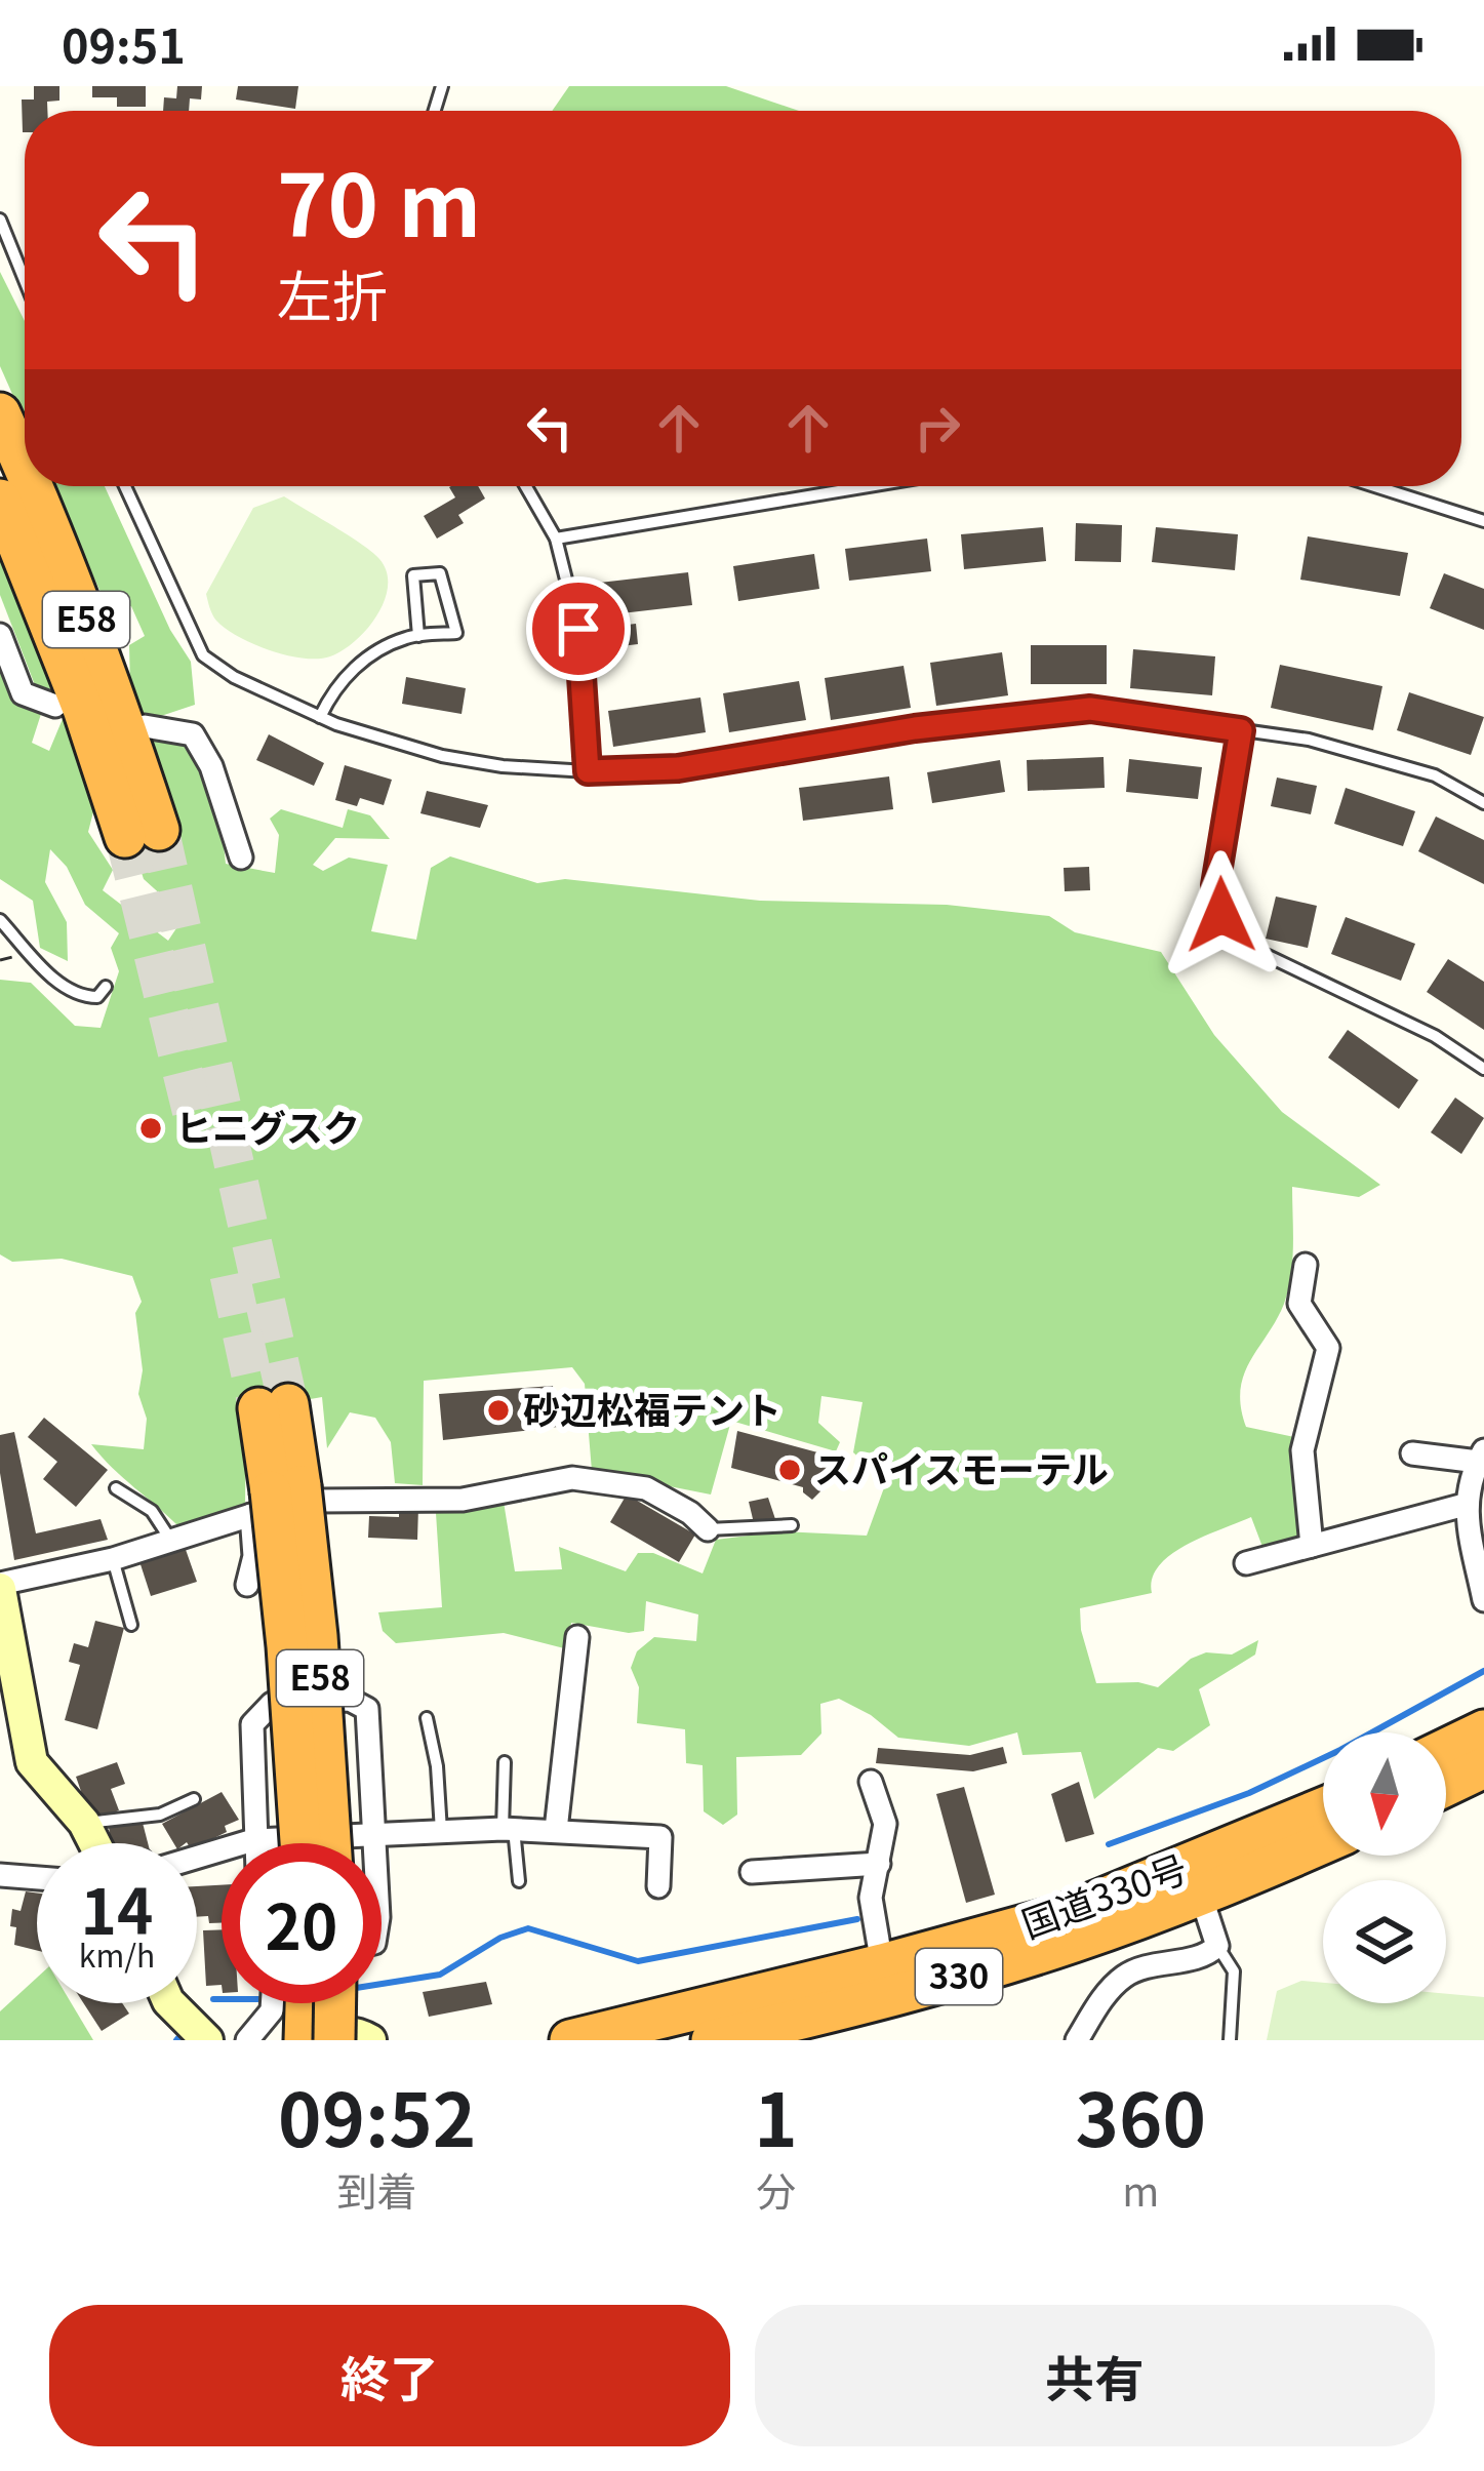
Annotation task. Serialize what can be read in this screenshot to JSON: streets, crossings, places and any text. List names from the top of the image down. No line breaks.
{"streets":{"highway":["E58","国道330号","330"]},"places":["ヒニグスク","砂辺松福テント","スパイスモーテル"],"north":"bottom","page":{"status":"09:51","turn":["70 m","左折"],"speed":"14 km/h","limit":"20","eta":["09:52","到着","1","分","360","m"],"buttons":["終了","共有"]}}
